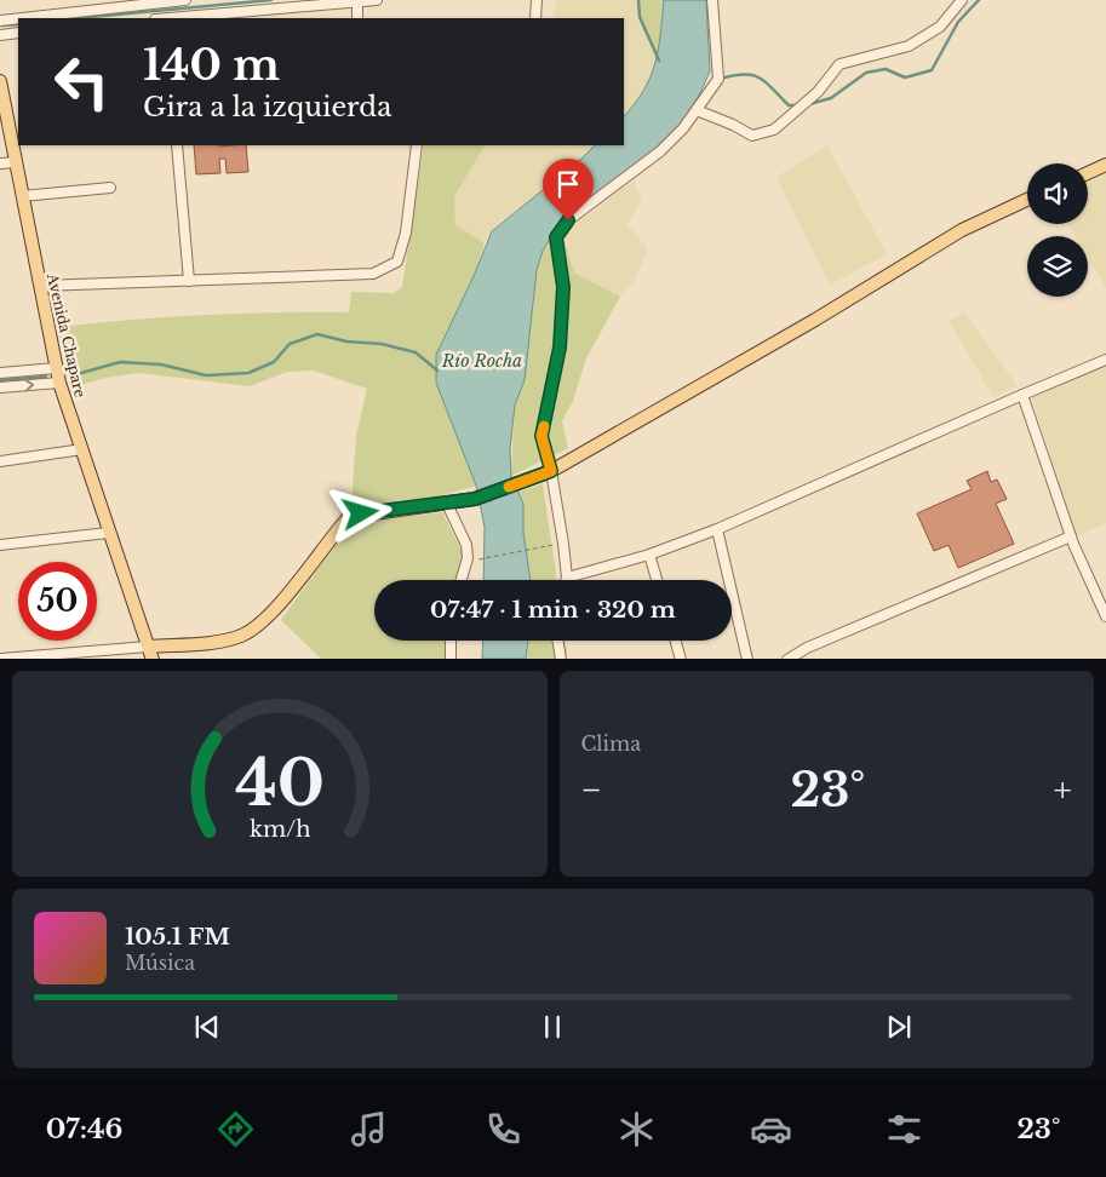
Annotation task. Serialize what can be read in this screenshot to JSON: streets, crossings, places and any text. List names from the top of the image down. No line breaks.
{"streets":{"main road":["Avenida Chapare"]},"water":["Río Rocha"],"page":{"turn":["140 m","Gira a la izquierda"],"limit":"50","trip":"07:47 · 1 min · 320 m","tile":"Clima","heat":["−","23°","+"],"song":["105.1 FM","Música"],"tabs":["07:46","23°"],"gauge":["40","km/h"]}}
